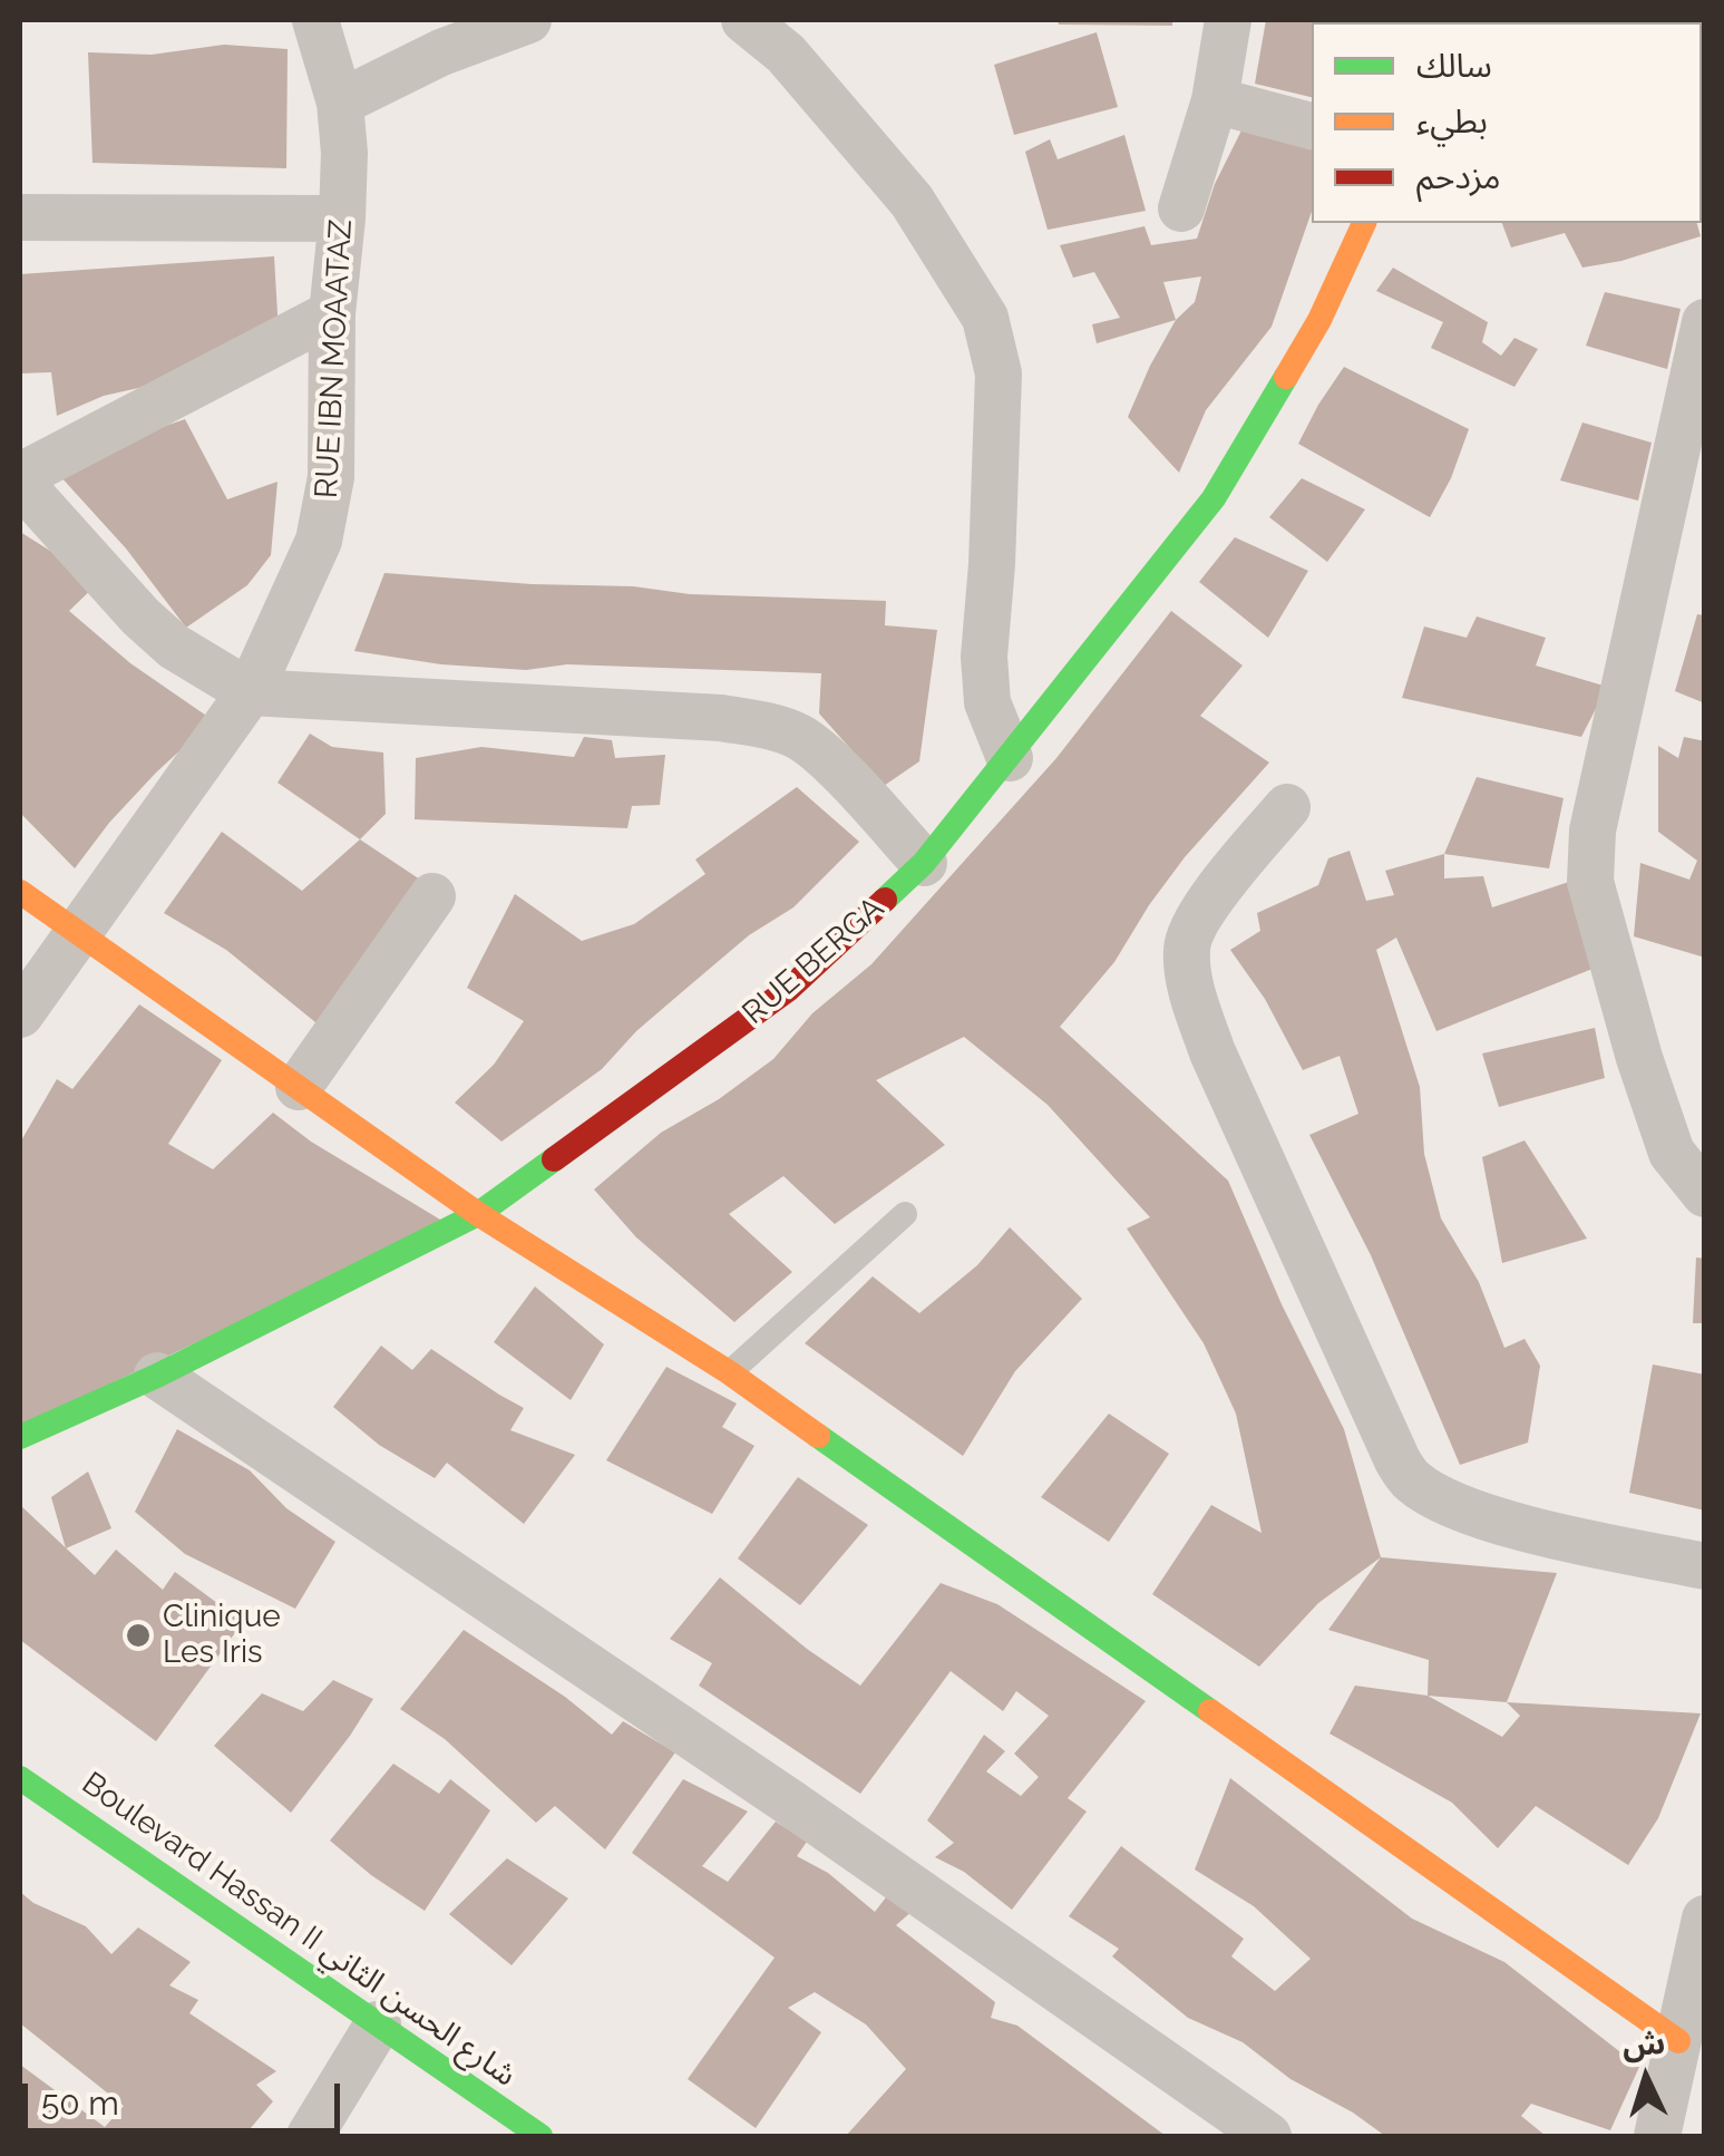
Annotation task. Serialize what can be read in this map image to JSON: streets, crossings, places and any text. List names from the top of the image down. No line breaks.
{"streets":{"street":["RUE IBN MOAATAZ","RUE BERGA","Boulevard Hassan II شارع الحسن الثاني"]},"places":["Clinique Les Iris"],"legend":["سالك","بطيء","مزدحم"],"scale_bar":"50 m","north":"top"}
